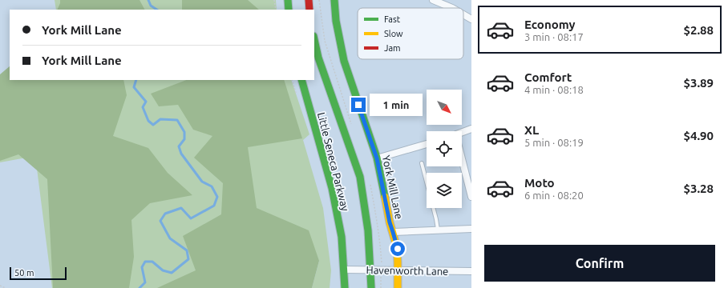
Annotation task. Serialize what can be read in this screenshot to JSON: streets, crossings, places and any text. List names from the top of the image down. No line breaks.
{"streets":{"street":["Little Seneca Parkway","York Mill Lane","Havenworth Lane"]},"crossings":[["Little Seneca Parkway","Havenworth Lane"],["York Mill Lane","Havenworth Lane"]],"legend":["Fast","Slow","Jam"],"scale_bar":"50 m","north":"bottom right","page":{"list":[{"name":"Economy","note":"3 min · 08:17","value":"$2.88"},{"name":"Comfort","note":"4 min · 08:18","value":"$3.89"},{"name":"XL","note":"5 min · 08:19","value":"$4.90"},{"name":"Moto","note":"6 min · 08:20","value":"$3.28"}],"banner":["York Mill Lane","York Mill Lane"],"bubble":"1 min","buttons":"Confirm","scale":"50 m"}}
